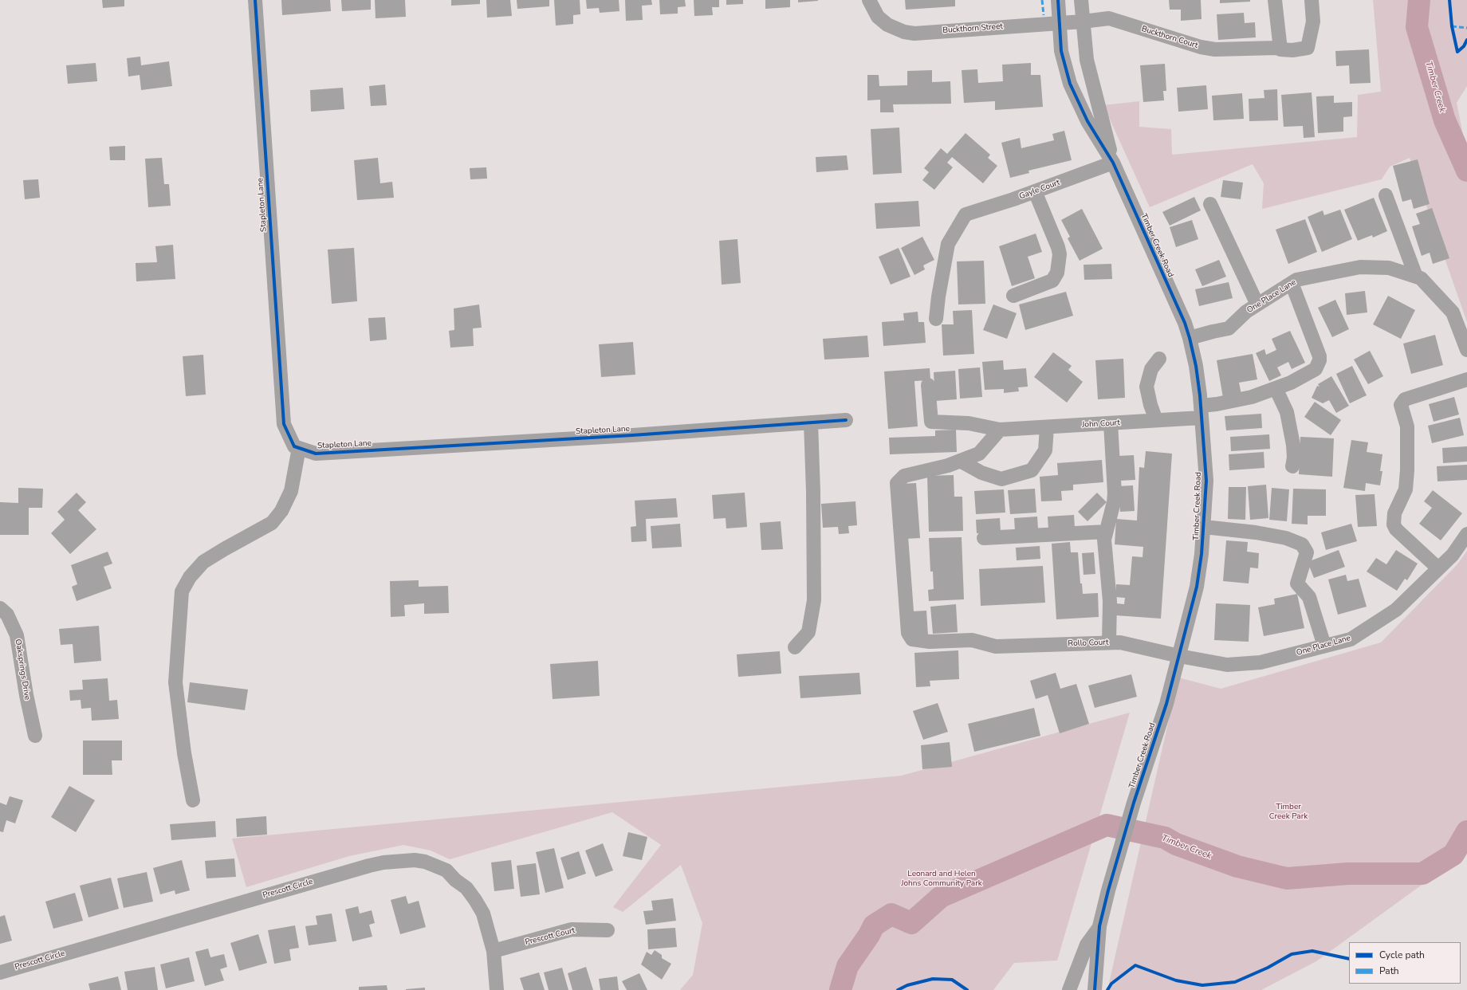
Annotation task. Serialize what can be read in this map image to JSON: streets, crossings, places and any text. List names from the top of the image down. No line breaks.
{"streets":{"street":["Buckthorn Street","Buckthorn Court","Gayle Court","Stapleton Lane","Timber Creek Road","One Place Lane","John Court","Rollo Court","Oaksprings Drive","Prescott Circle","Prescott Court"]},"crossings":[["Buckthorn Street","Buckthorn Court"],["Buckthorn Street","Timber Creek Road"],["Buckthorn Court","Timber Creek Road"],["Gayle Court","Timber Creek Road"],["Timber Creek Road","One Place Lane"],["Timber Creek Road","John Court"],["Timber Creek Road","Rollo Court"],["One Place Lane","John Court"],["One Place Lane","Rollo Court"],["Prescott Circle","Prescott Court"]],"water":["Timber Creek"],"parks":["Timber Creek Park","Leonard and Helen Johns Community Park"],"legend":["Cycle path","Path"]}
